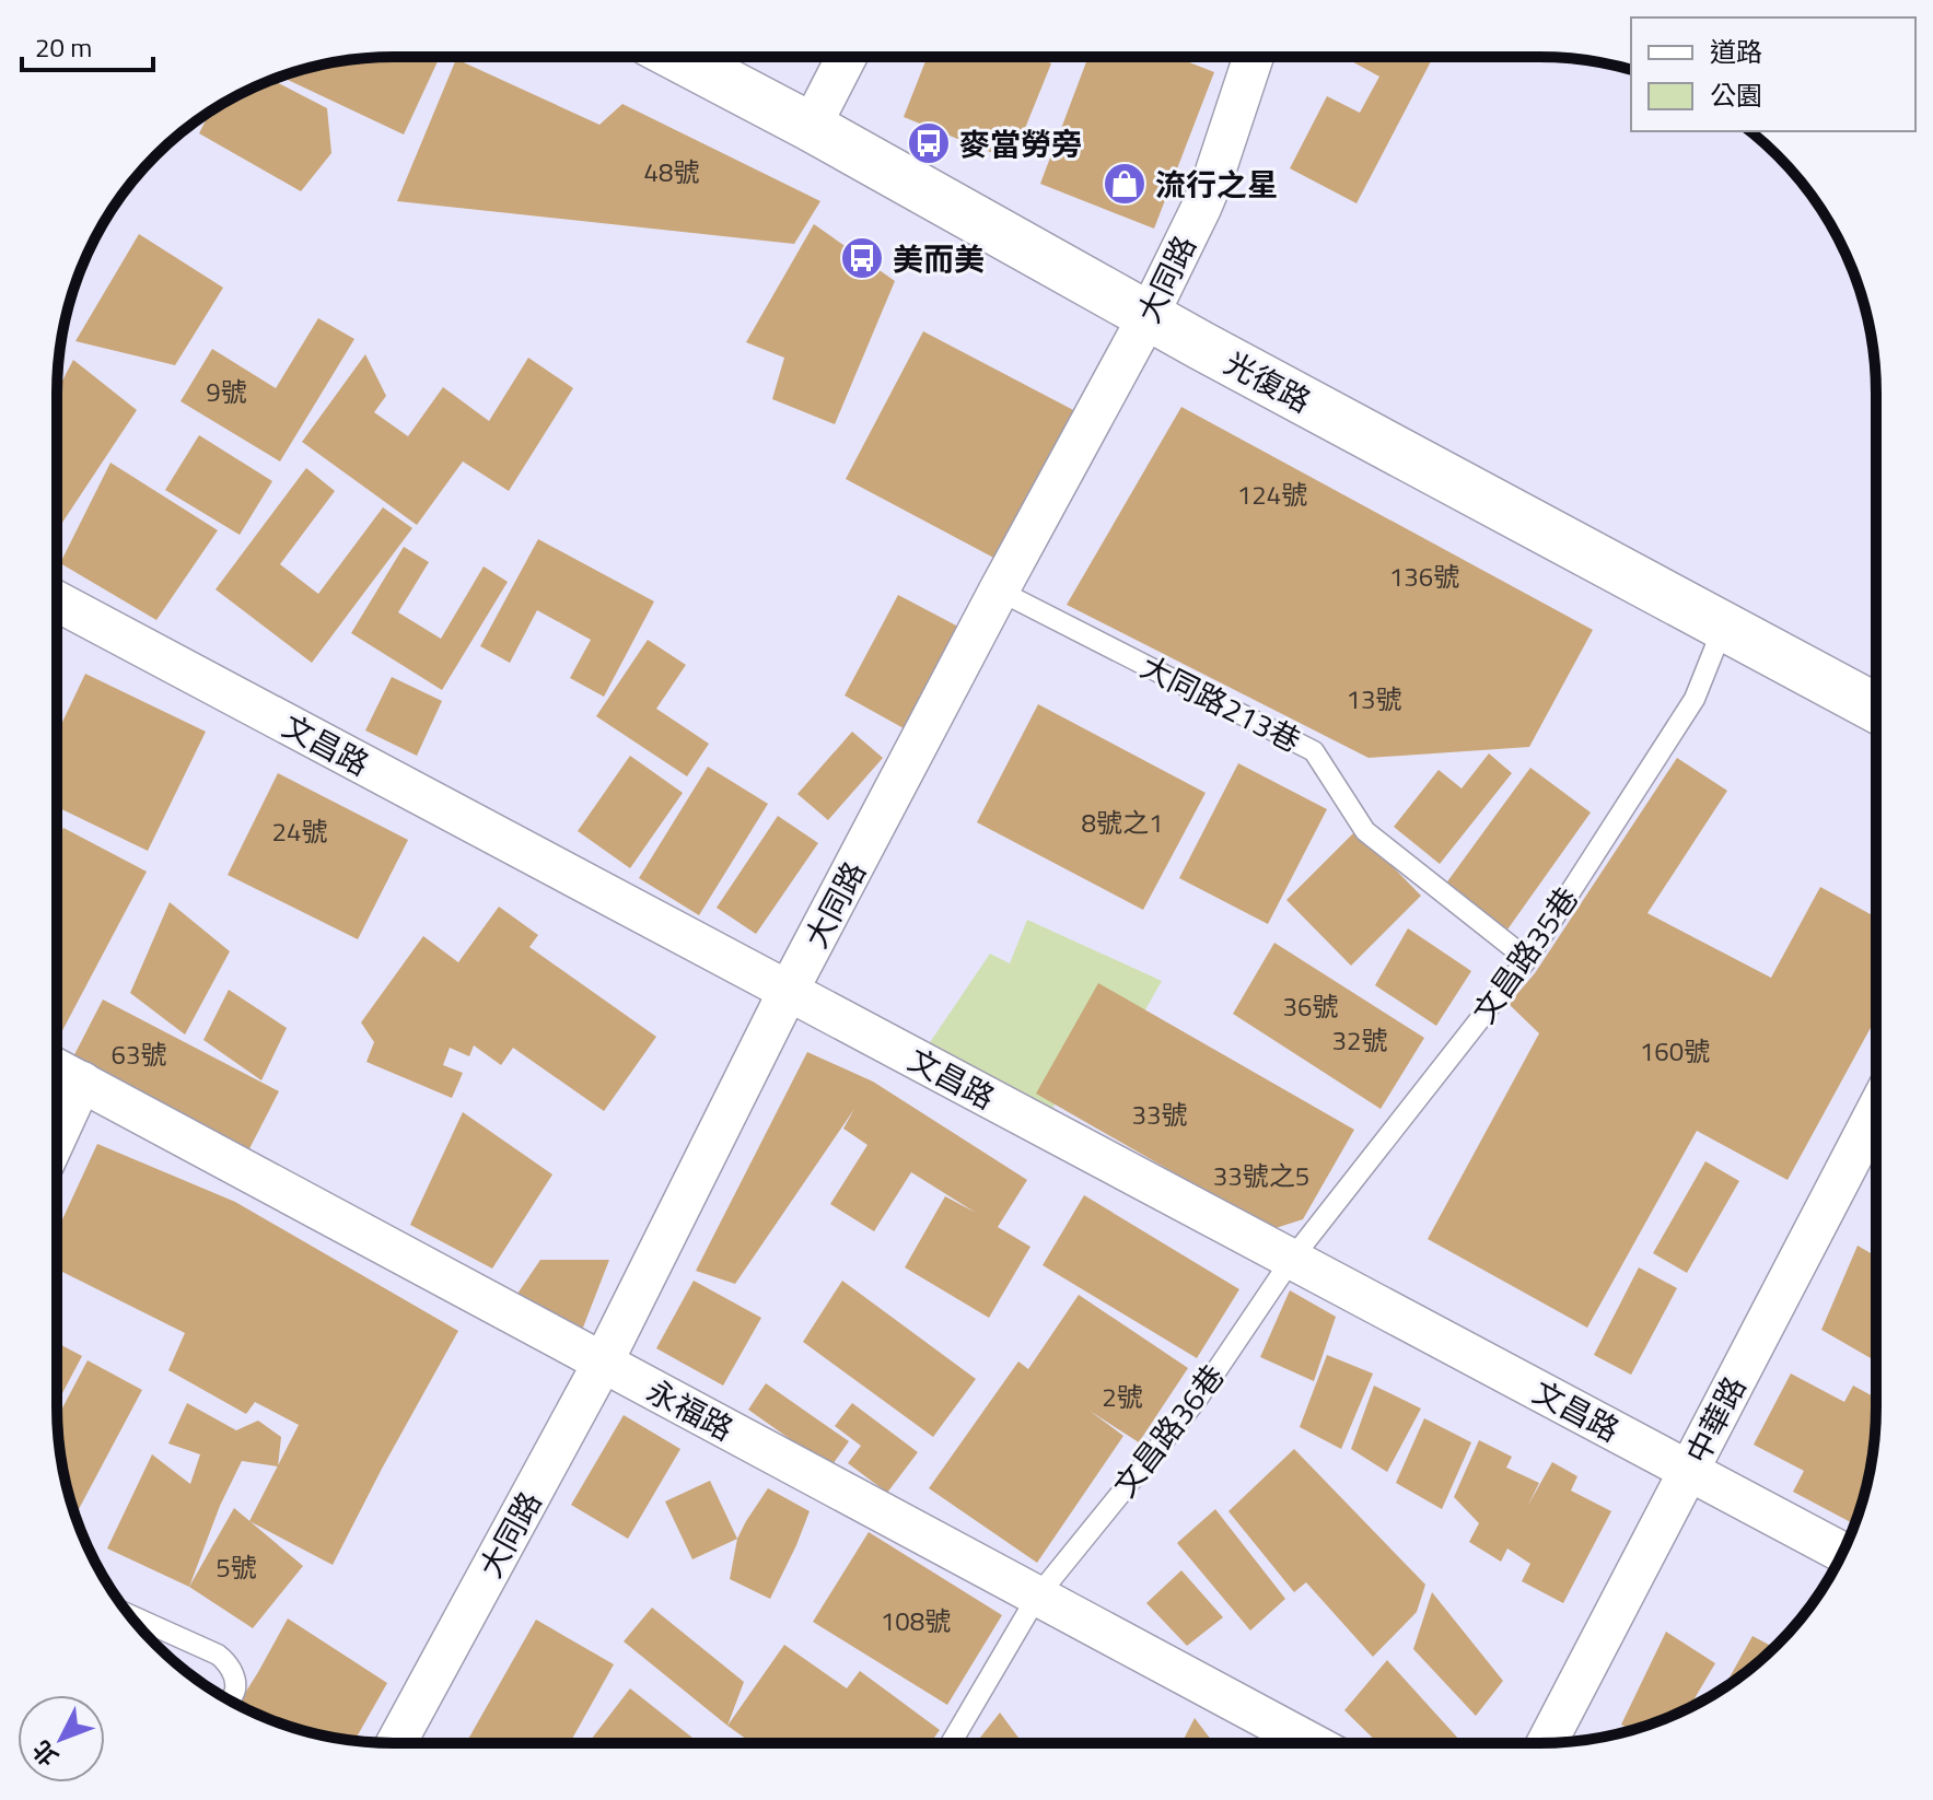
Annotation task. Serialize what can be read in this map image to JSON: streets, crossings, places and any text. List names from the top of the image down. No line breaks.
{"streets":{"main road":["光復路"],"street":["大同路","文昌路","永福路","中華路"],"lane":["大同路213巷","文昌路35巷","文昌路36巷"]},"crossings":[["大同路","光復路"],["大同路","大同路213巷"],["大同路","文昌路"],["大同路","永福路"],["光復路","文昌路35巷"],["大同路213巷","文昌路35巷"],["文昌路","文昌路35巷"],["文昌路","中華路"],["文昌路","文昌路36巷"],["文昌路35巷","文昌路36巷"],["永福路","文昌路36巷"]],"places":{"bus stop":["麥當勞旁","美而美"],"shop":["流行之星"]},"house_numbers":["48號","9號","124號","136號","13號","8號之1","24號","36號","32號","160號","63號","33號","33號之5","2號","5號","108號"],"legend":["道路","公園"],"scale_bar":"20 m","north":"bottom left"}
